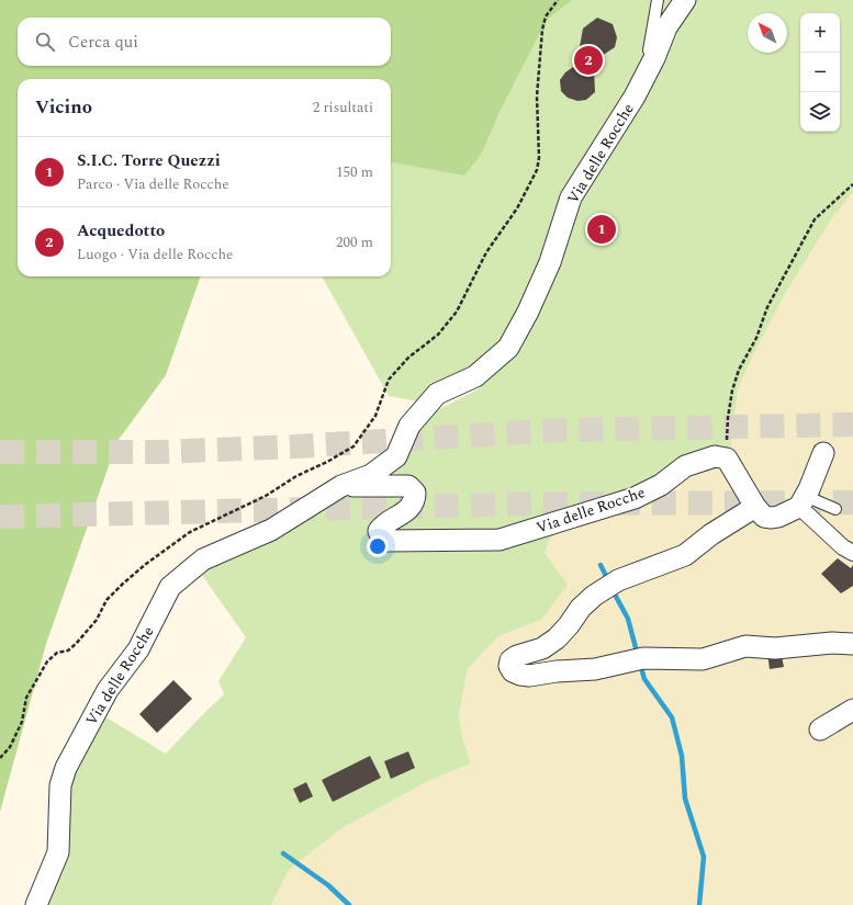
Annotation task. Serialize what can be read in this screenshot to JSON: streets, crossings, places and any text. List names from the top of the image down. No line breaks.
{"streets":{"street":["Via delle Rocche"]},"north":"top left","page":{"map_buttons":["+","−"],"search":"Cerca qui","pins":["2","1"],"heading":["Vicino","2 risultati"],"list":[{"mark":"1","name":"S.I.C. Torre Quezzi","note":"Parco · Via delle Rocche","value":"150 m"},{"mark":"2","name":"Acquedotto","note":"Luogo · Via delle Rocche","value":"200 m"}]}}
